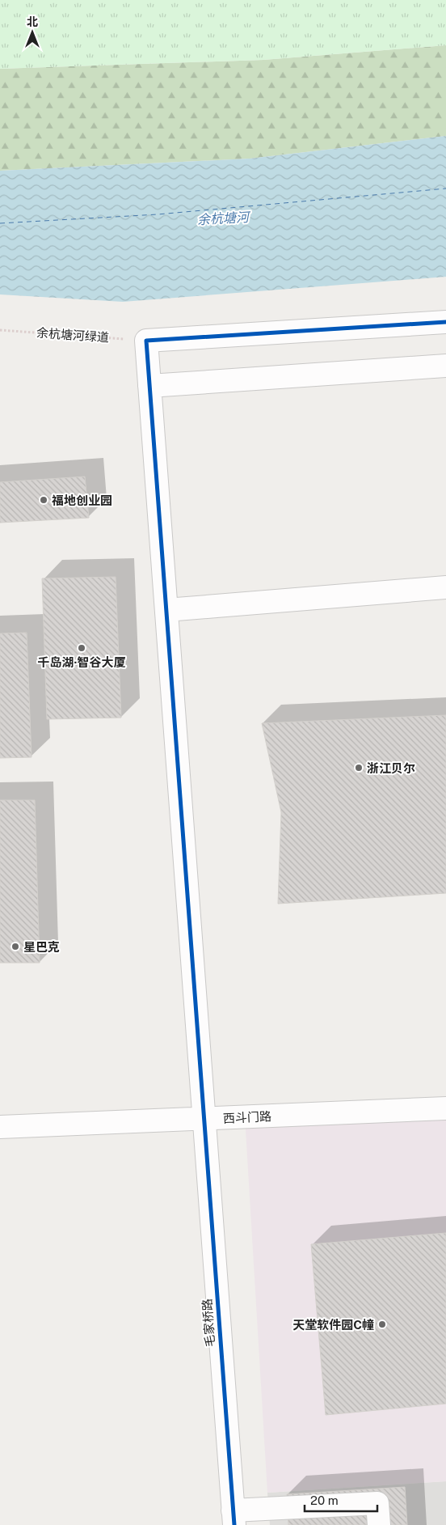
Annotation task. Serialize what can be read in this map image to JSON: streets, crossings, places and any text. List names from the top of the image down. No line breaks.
{"streets":{"street":["西斗门路","毛家桥路"],"path":["余杭塘河绿道"]},"crossings":[["余杭塘河绿道","毛家桥路"],["西斗门路","毛家桥路"]],"water":["余杭塘河"],"places":["福地创业园","千岛湖·智谷大厦","浙江贝尔","星巴克","天堂软件园C幢"],"scale_bar":"20 m","north":"top"}
